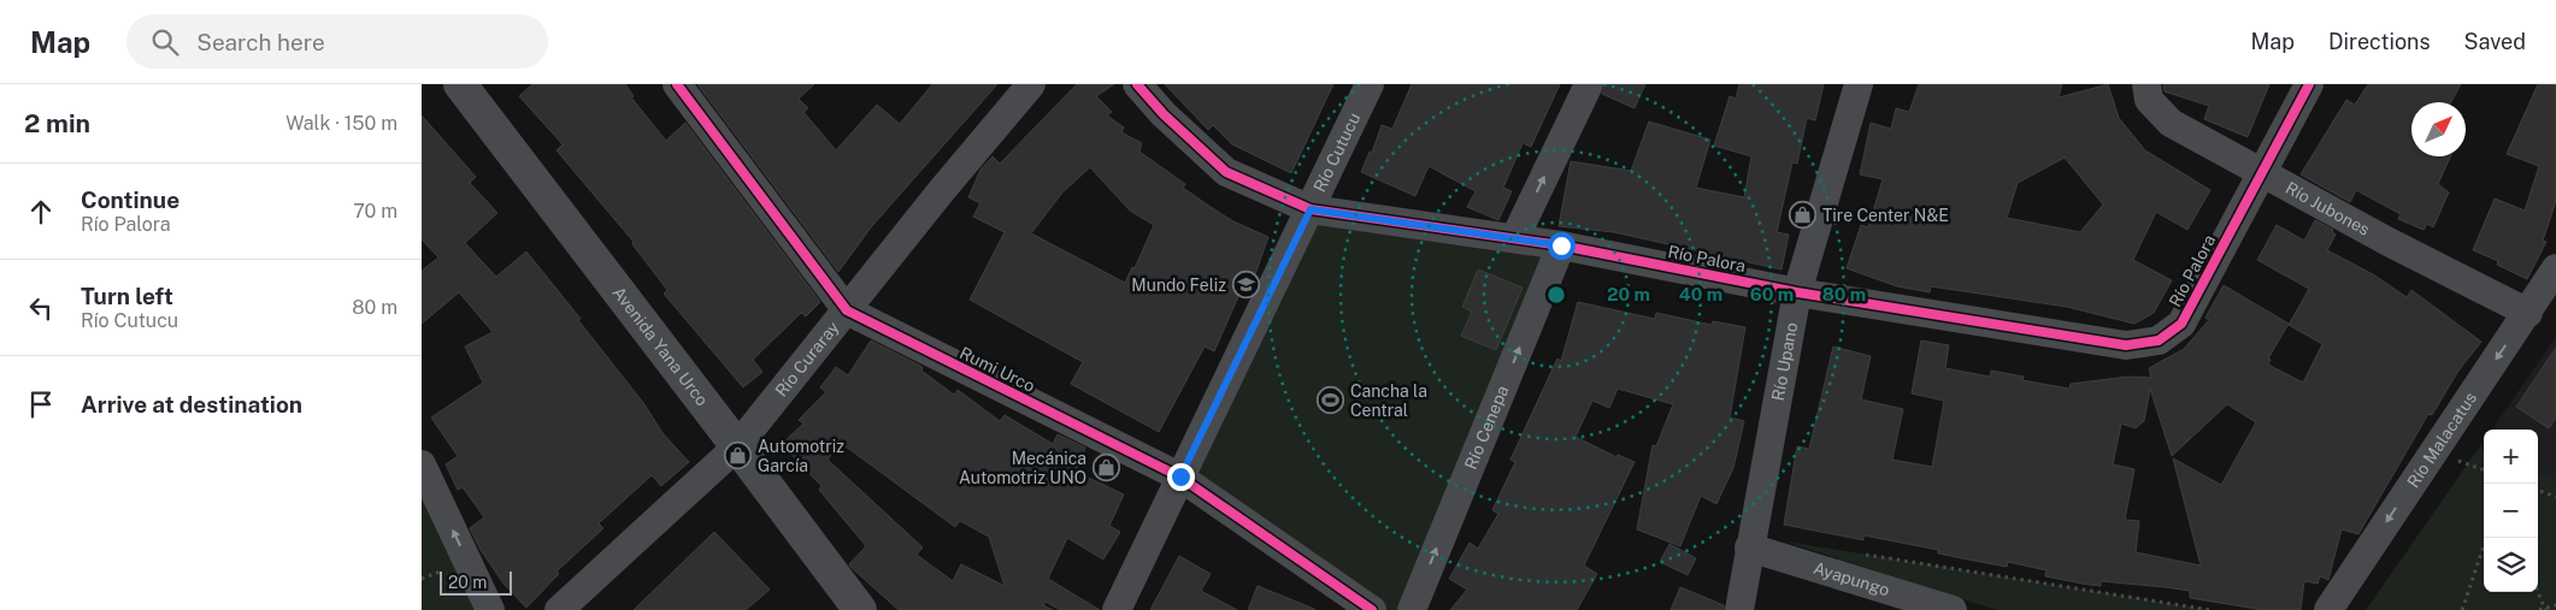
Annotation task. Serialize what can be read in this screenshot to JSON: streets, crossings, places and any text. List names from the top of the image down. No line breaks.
{"streets":{"street":["Río Cutucu","Río Jubones","Río Palora","Avenida Yana Urco","Río Curaray","Río Upano","Rumi Urco","Río Cenepa","Río Malacatus","Ayapungo"]},"crossings":[["Río Cutucu","Río Palora"],["Río Cutucu","Rumi Urco"],["Río Jubones","Río Palora"],["Río Jubones","Río Malacatus"],["Río Palora","Río Upano"],["Río Palora","Río Cenepa"],["Avenida Yana Urco","Río Curaray"],["Río Curaray","Rumi Urco"],["Río Upano","Ayapungo"]],"one_way":["Río Cenepa","Río Malacatus"],"places":{"shop":["Tire Center N&E","Automotriz García","Mecánica Automotriz UNO"],"school or university":["Mundo Feliz"],"sports":["Cancha la Central"]},"scale_bar":"20 m","north":"top right","page":{"header":"Map","search":"Search here","nav":["Map","Directions","Saved"],"heading":["2 min","Walk · 150 m"],"list":[["Continue","Río Palora","70 m"],["Turn left","Río Cutucu","80 m"],"Arrive at destination"],"map_buttons":["+","−"],"scale":"20 m"},"rings":["20 m","40 m","60 m","80 m"]}
